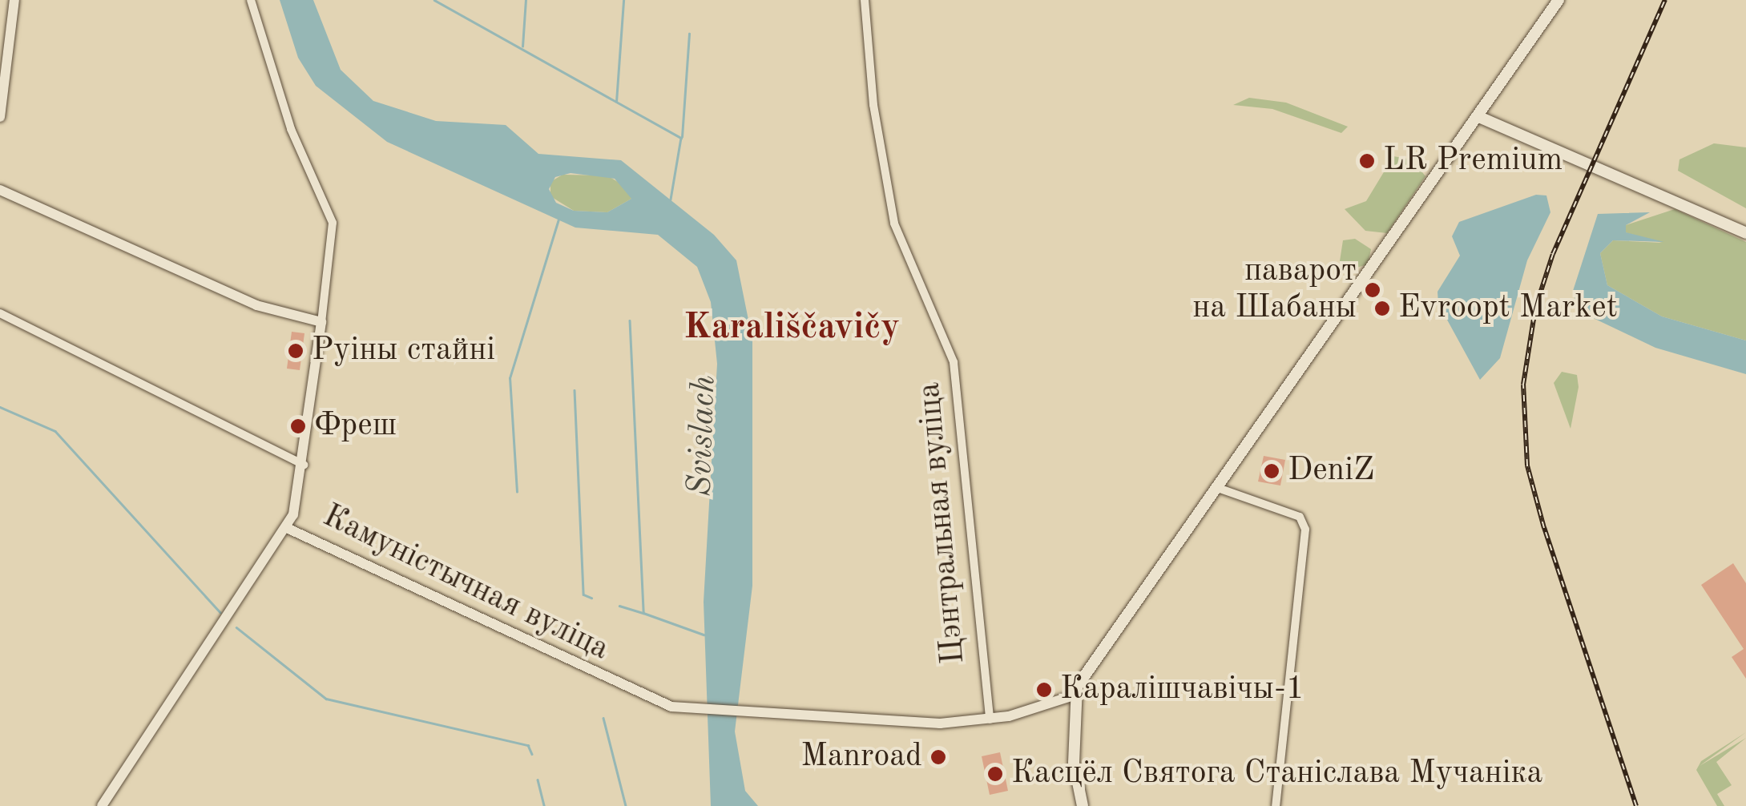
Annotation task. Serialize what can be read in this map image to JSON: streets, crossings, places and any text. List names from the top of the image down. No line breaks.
{"streets":{"street":["Цэнтральная вуліца","Камуністычная вуліца"]},"crossings":[["Цэнтральная вуліца","Камуністычная вуліца"]],"districts":["Karališčavičy"],"water":["Svislach"],"places":["LR Premium","паварот на Шабаны","Evroopt Market","Руіны стайні","Фреш","DeniZ","Каралішчавічы-1","Manroad","Касцёл Святога Станіслава Мучаніка"]}
